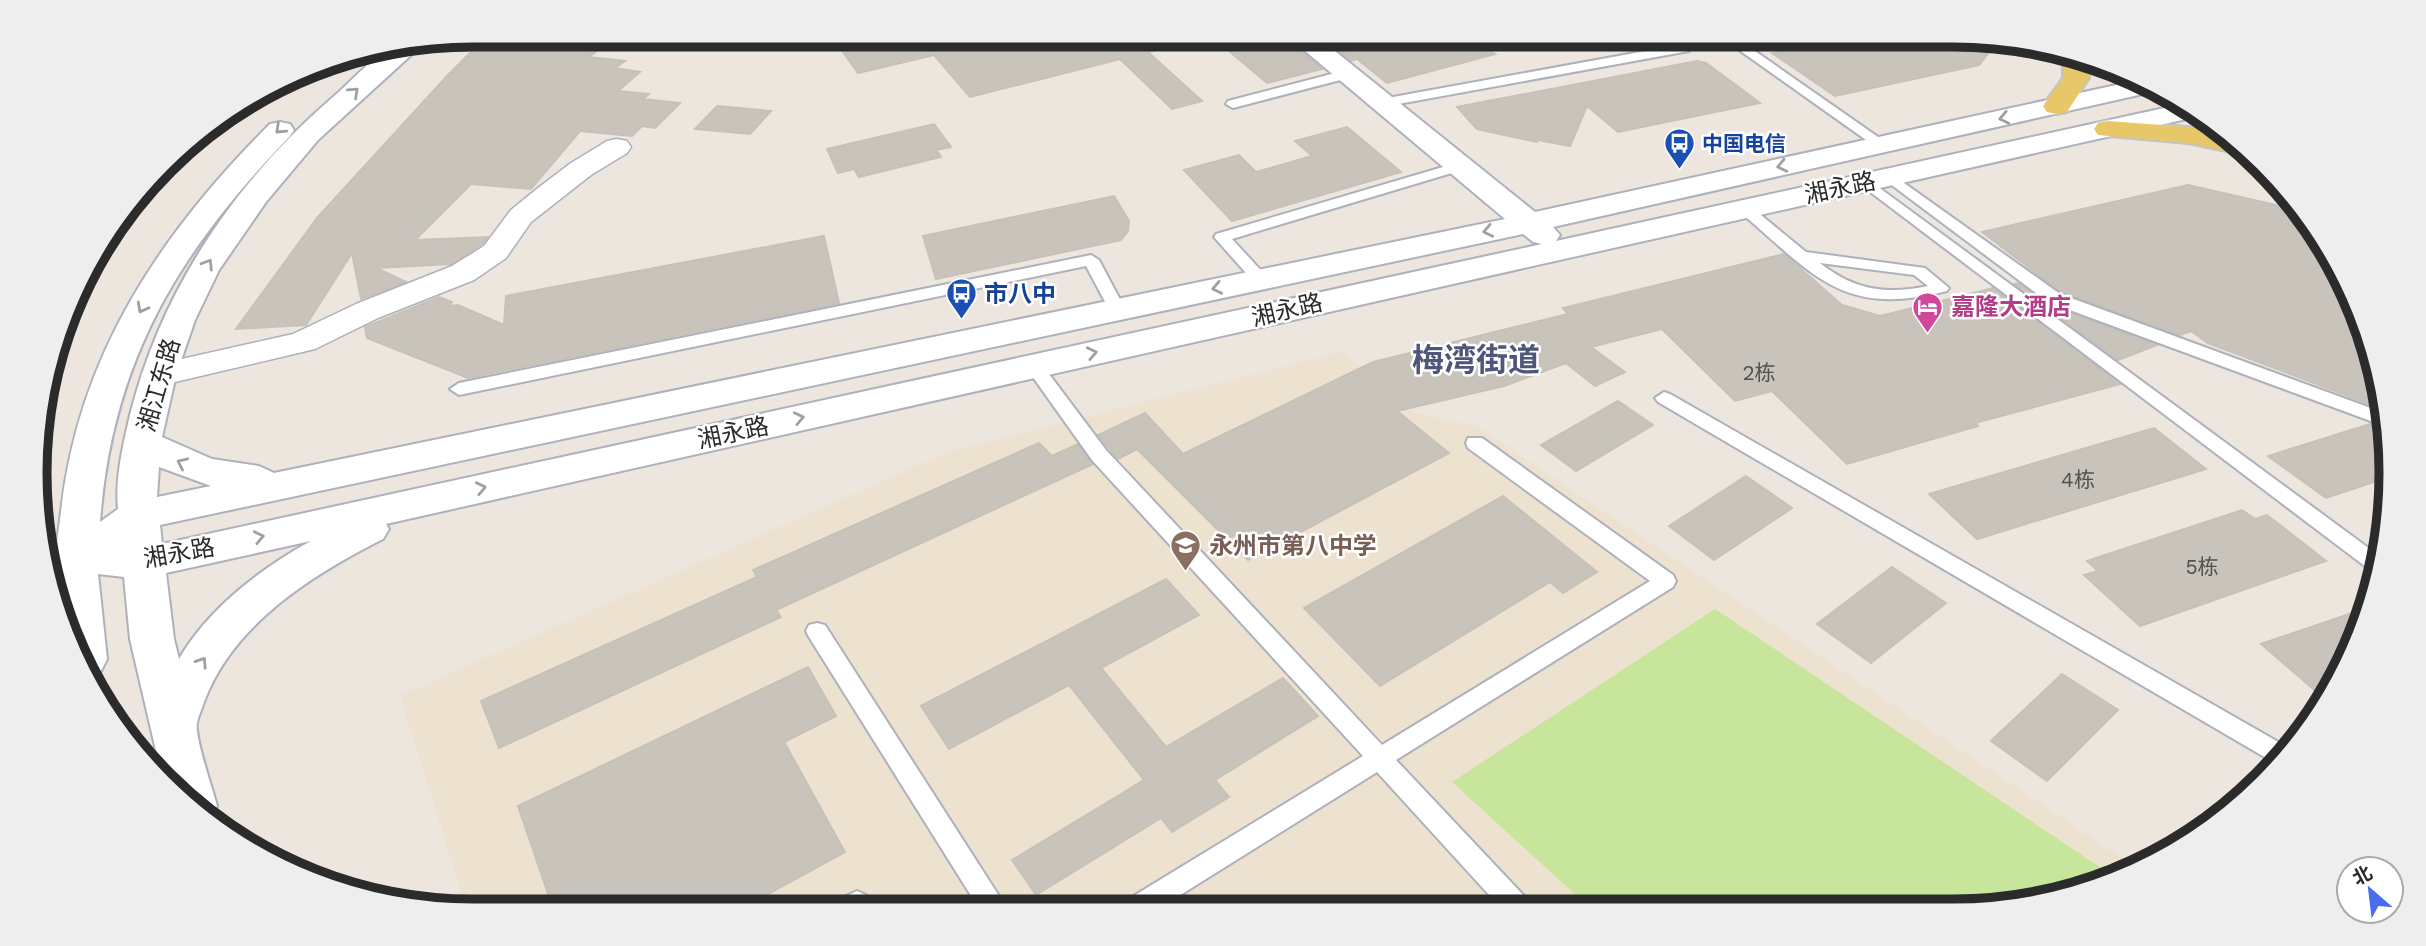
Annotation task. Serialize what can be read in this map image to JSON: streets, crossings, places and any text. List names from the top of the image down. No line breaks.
{"streets":{"main road":["湘永路","湘江东路"]},"crossings":[["湘永路","湘江东路"]],"districts":["梅湾街道"],"places":{"bus stop":["中国电信","市八中"],"hotel":["嘉隆大酒店"],"school or university":["永州市第八中学"]},"house_numbers":["2栋","4栋","5栋"],"north":"top left"}
